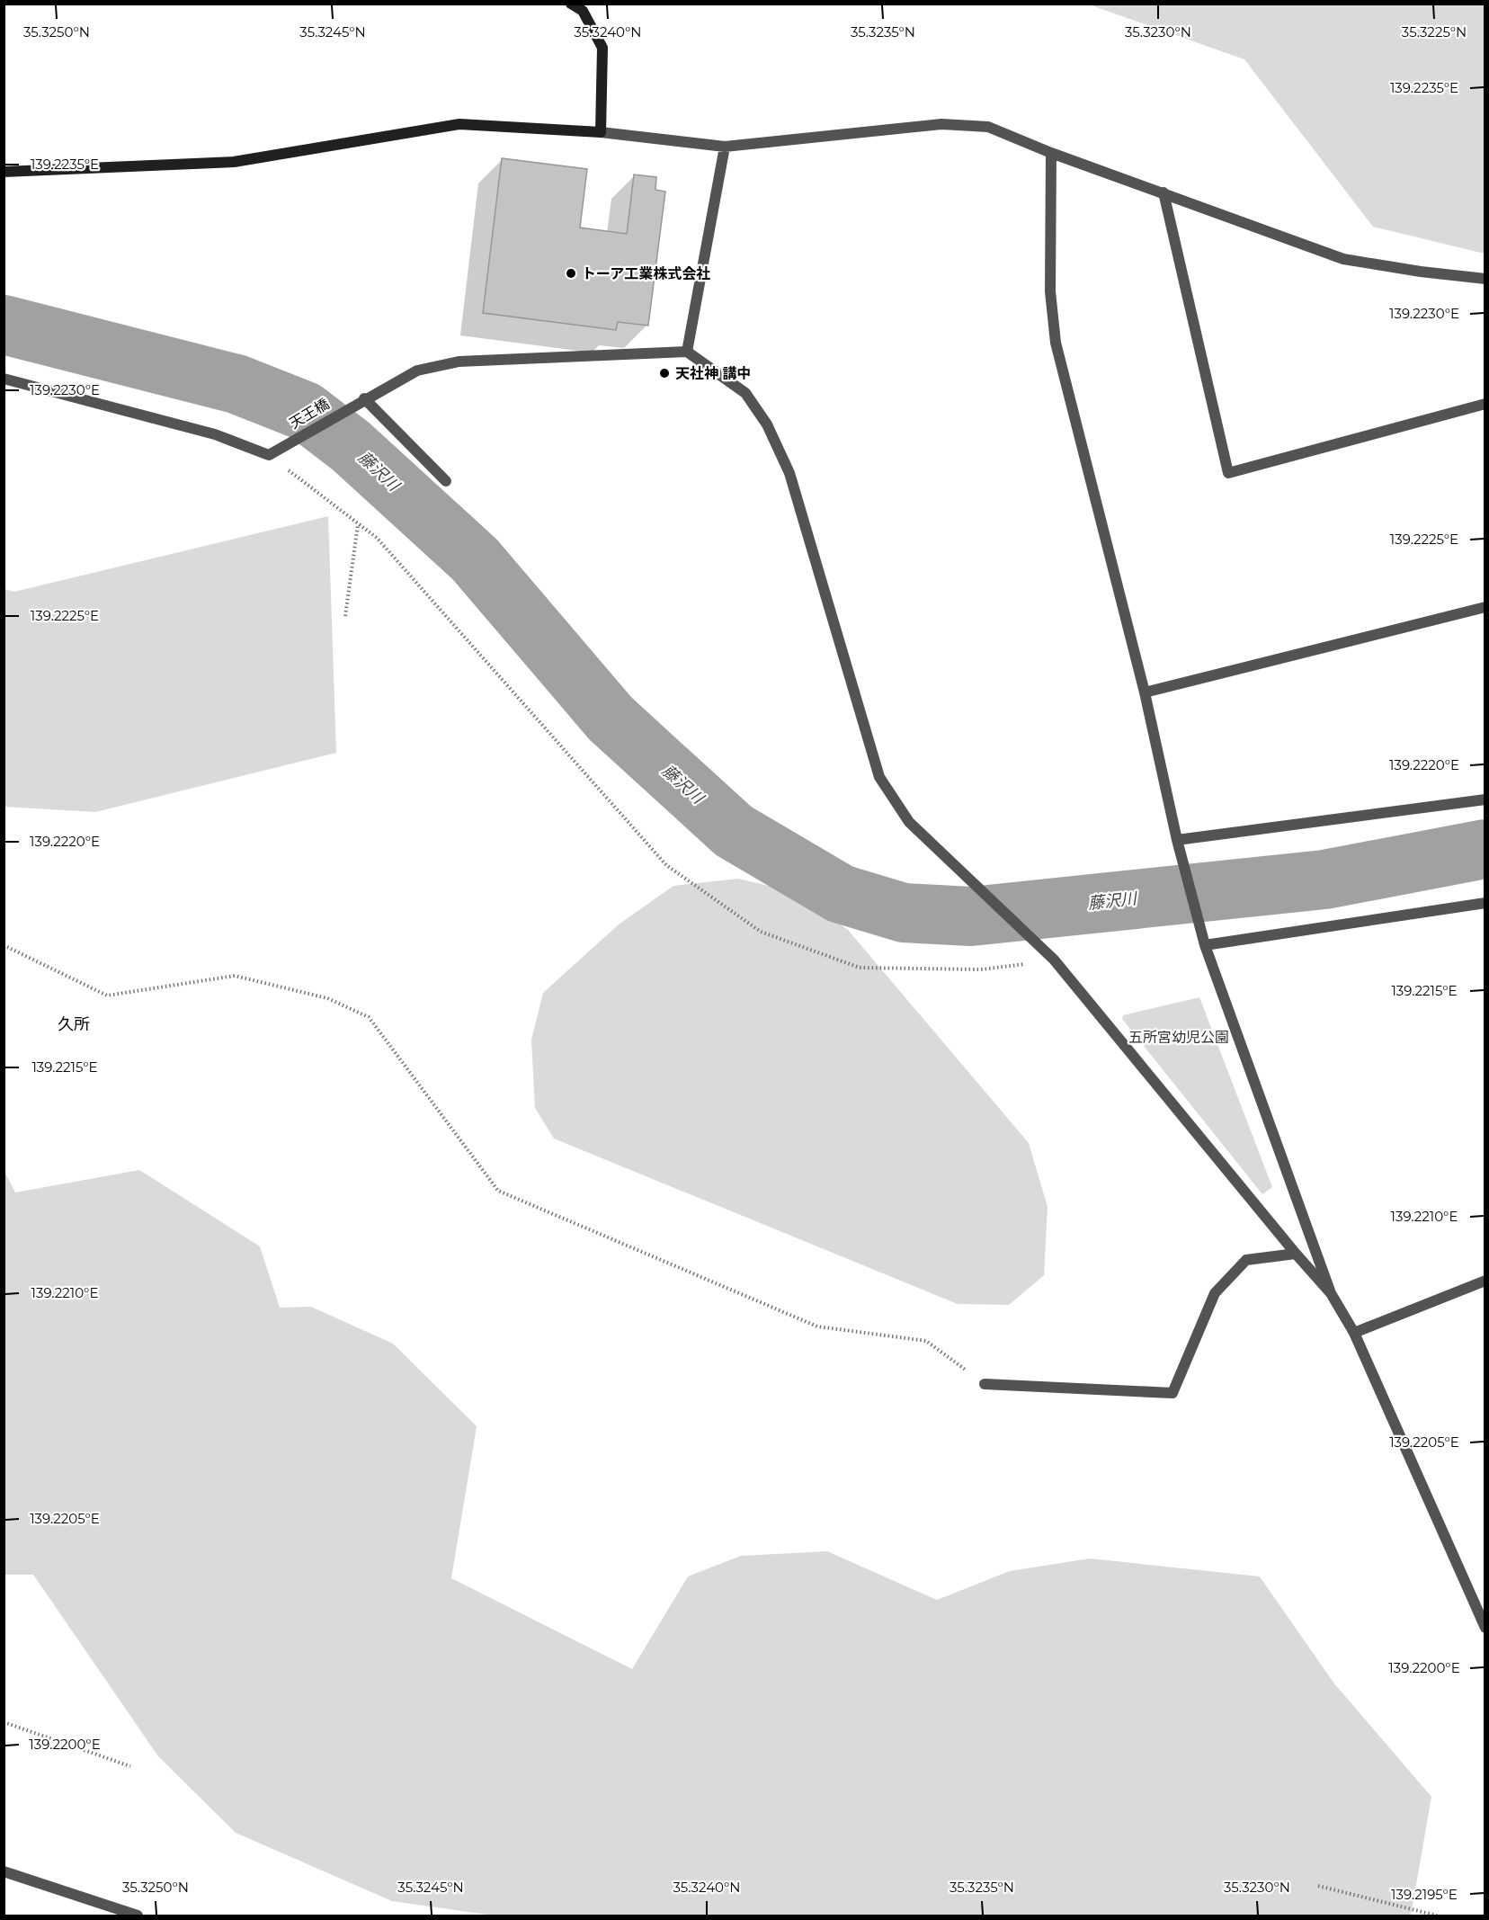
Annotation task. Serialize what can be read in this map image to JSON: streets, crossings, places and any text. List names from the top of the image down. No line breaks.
{"streets":{"street":["天王橋"]},"districts":["久所"],"water":["藤沢川"],"parks":["五所宮幼児公園"],"places":["トーア工業株式会社","天社神 講中"],"coordinates":["35.3250°N","35.3245°N","35.3240°N","35.3235°N","35.3230°N","35.3225°N","139.2235°E","139.2230°E","139.2225°E","139.2220°E","139.2215°E","139.2210°E","139.2205°E","139.2200°E","139.2195°E"]}
